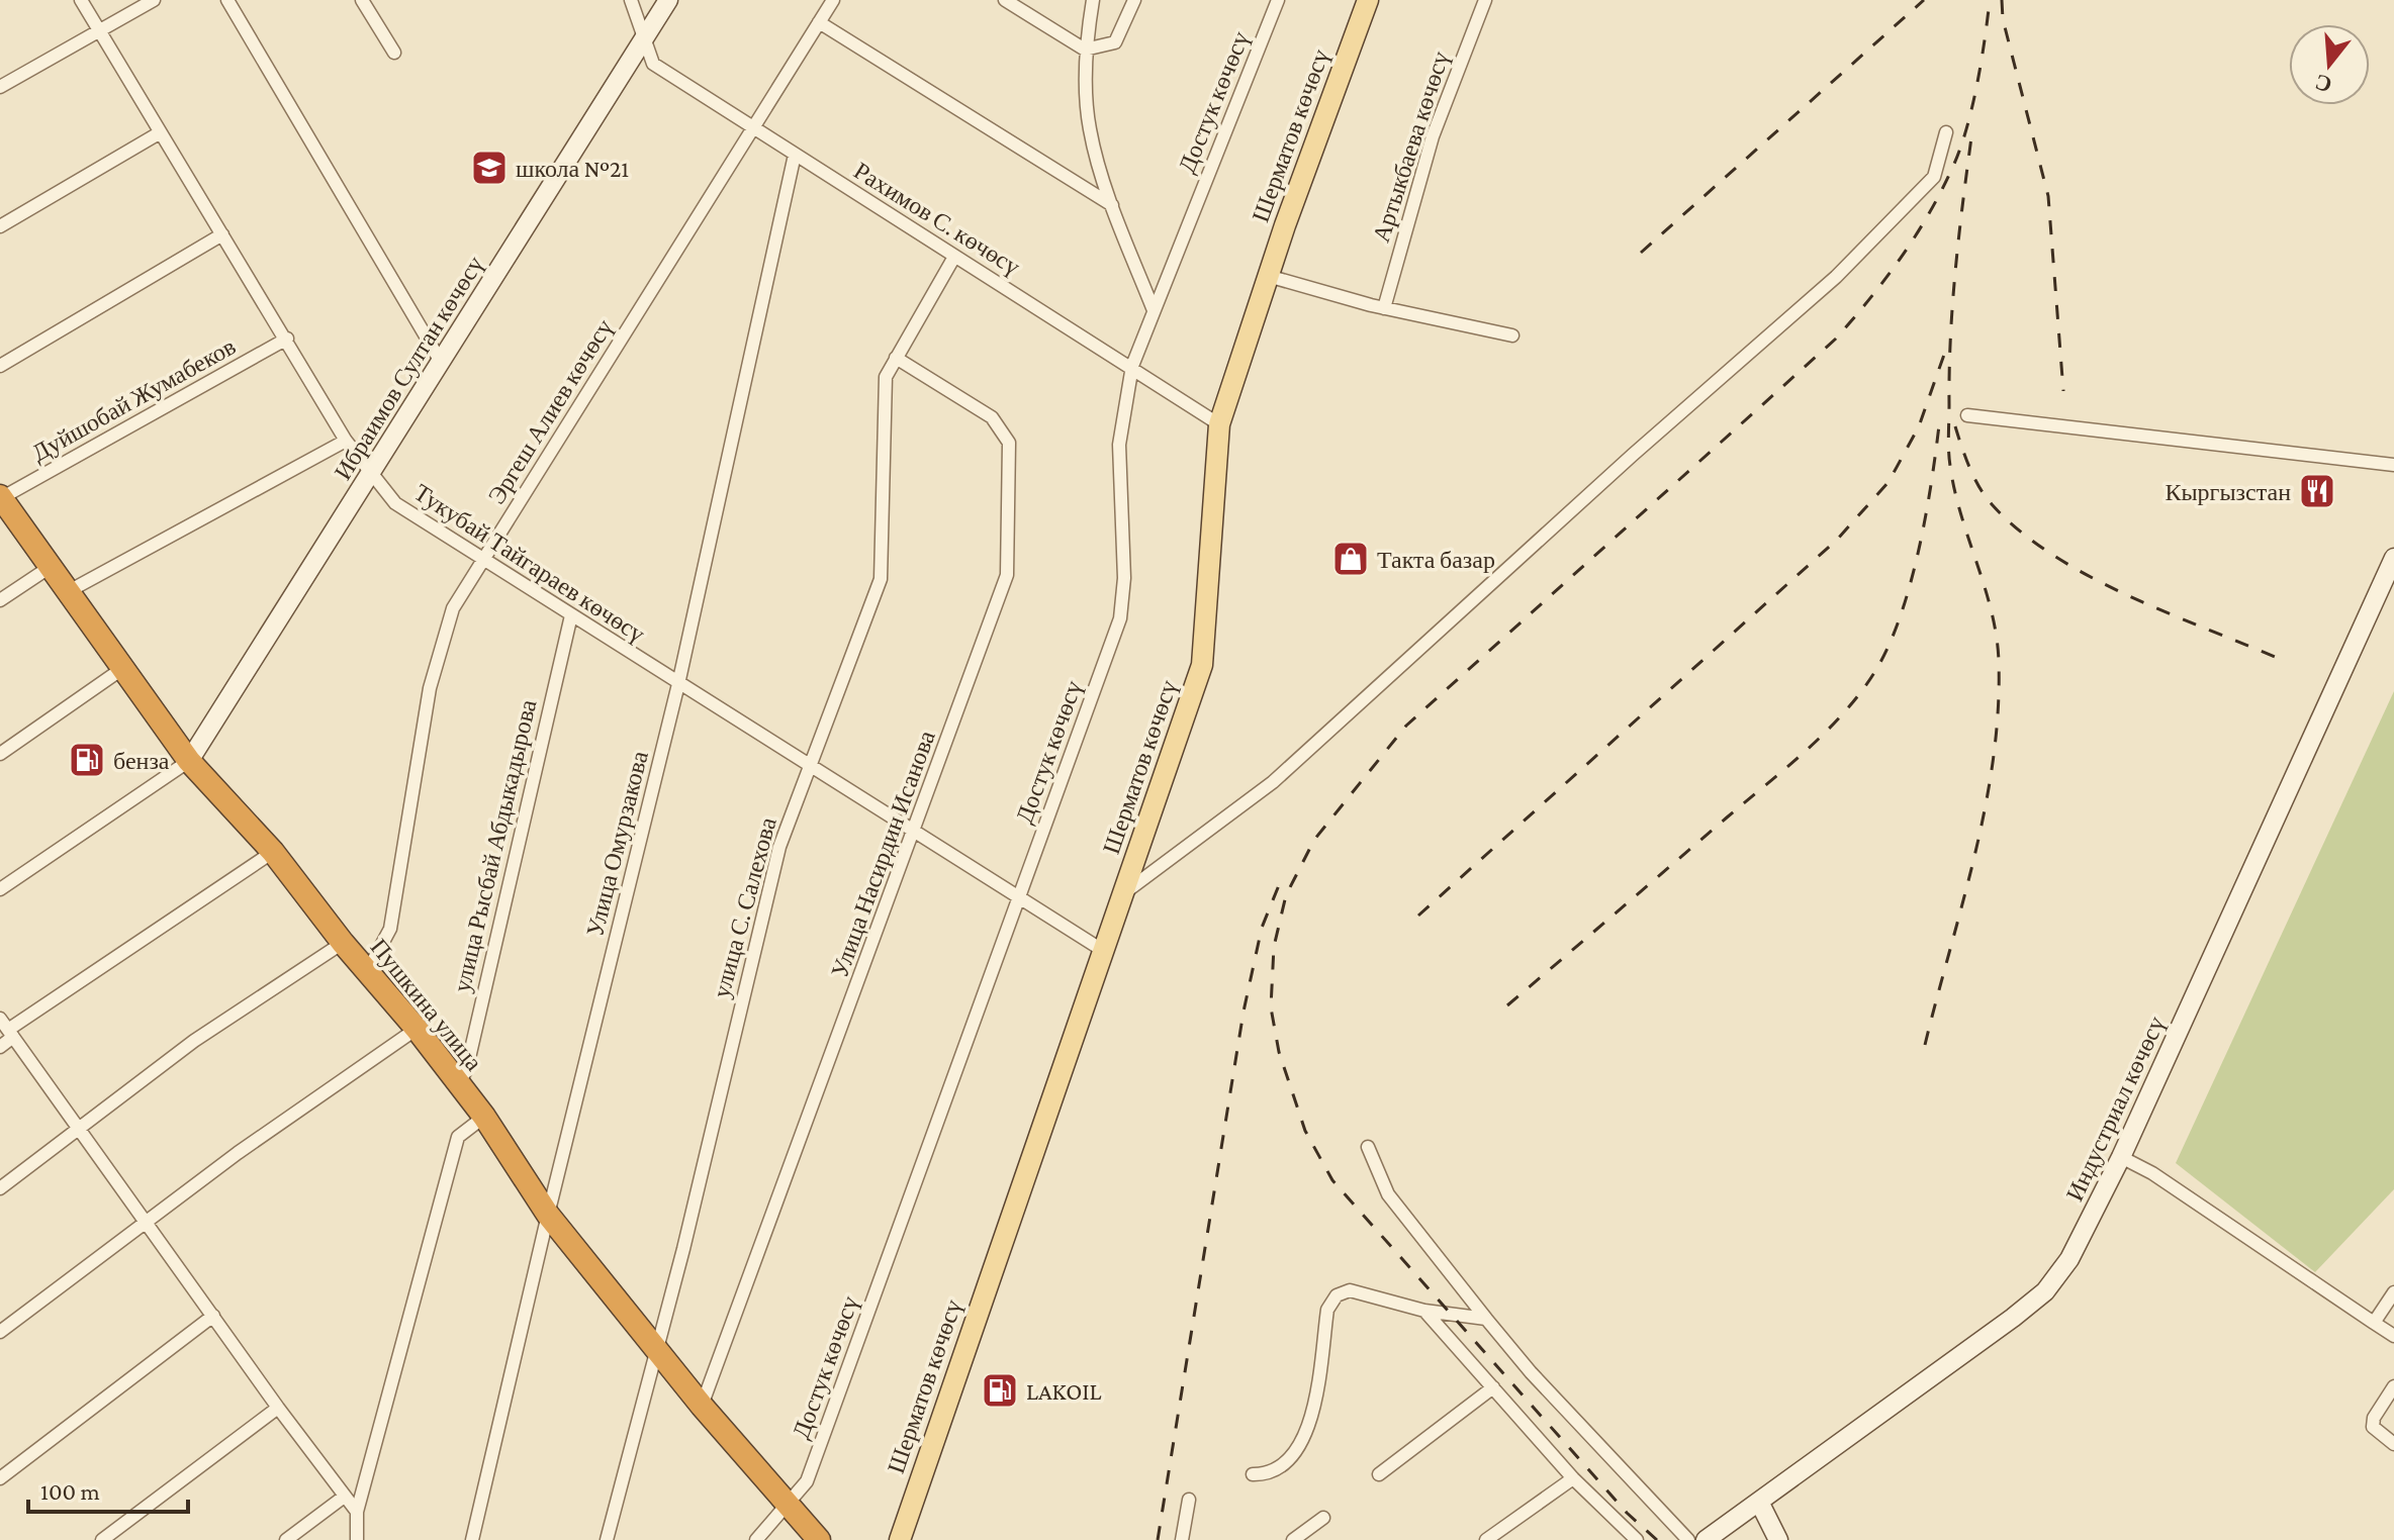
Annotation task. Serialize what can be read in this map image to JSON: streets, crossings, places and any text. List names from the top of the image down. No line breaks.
{"streets":{"highway":["Пушкина улица"],"main road":["Шерматов көчөсү","Ибраимов Султан көчөсү","Индустриал көчөсү"],"street":["Достук көчөсү","Артыкбаева көчөсү","Рахимов С. көчөсү","Дуйшобай Жумабеков","Эргеш Алиев көчөсү","Тукубай Тайгараев көчөсү","Улица Омурзакова","улица Рысбай Абдыкадырова","Улица Насирдин Исанова","улица С. Салехова"]},"crossings":[["Достук көчөсү","Рахимов С. көчөсү"],["Достук көчөсү","Тукубай Тайгараев көчөсү"],["Достук көчөсү","Пушкина улица"],["Шерматов көчөсү","Рахимов С. көчөсү"],["Шерматов көчөсү","Тукубай Тайгараев көчөсү"],["Рахимов С. көчөсү","Ибраимов Султан көчөсү"],["Рахимов С. көчөсү","Эргеш Алиев көчөсү"],["Рахимов С. көчөсү","Улица Омурзакова"],["Рахимов С. көчөсү","улица С. Салехова"],["Ибраимов Султан көчөсү","Тукубай Тайгараев көчөсү"],["Ибраимов Султан көчөсү","Пушкина улица"],["Дуйшобай Жумабеков","Тукубай Тайгараев көчөсү"],["Дуйшобай Жумабеков","Пушкина улица"],["Эргеш Алиев көчөсү","Тукубай Тайгараев көчөсү"],["Эргеш Алиев көчөсү","Пушкина улица"],["Тукубай Тайгараев көчөсү","Улица Омурзакова"],["Тукубай Тайгараев көчөсү","улица Рысбай Абдыкадырова"],["Тукубай Тайгараев көчөсү","Улица Насирдин Исанова"],["Тукубай Тайгараев көчөсү","улица С. Салехова"],["Улица Омурзакова","Пушкина улица"],["улица Рысбай Абдыкадырова","Пушкина улица"],["Улица Насирдин Исанова","улица С. Салехова"],["Улица Насирдин Исанова","Пушкина улица"],["улица С. Салехова","Пушкина улица"]],"places":{"school or university":["школа №21"],"restaurant":["Кыргызстан"],"shop":["Такта базар"],"fuel station":["бенза","LAKOIL"]},"scale_bar":"100 m","north":"bottom"}
